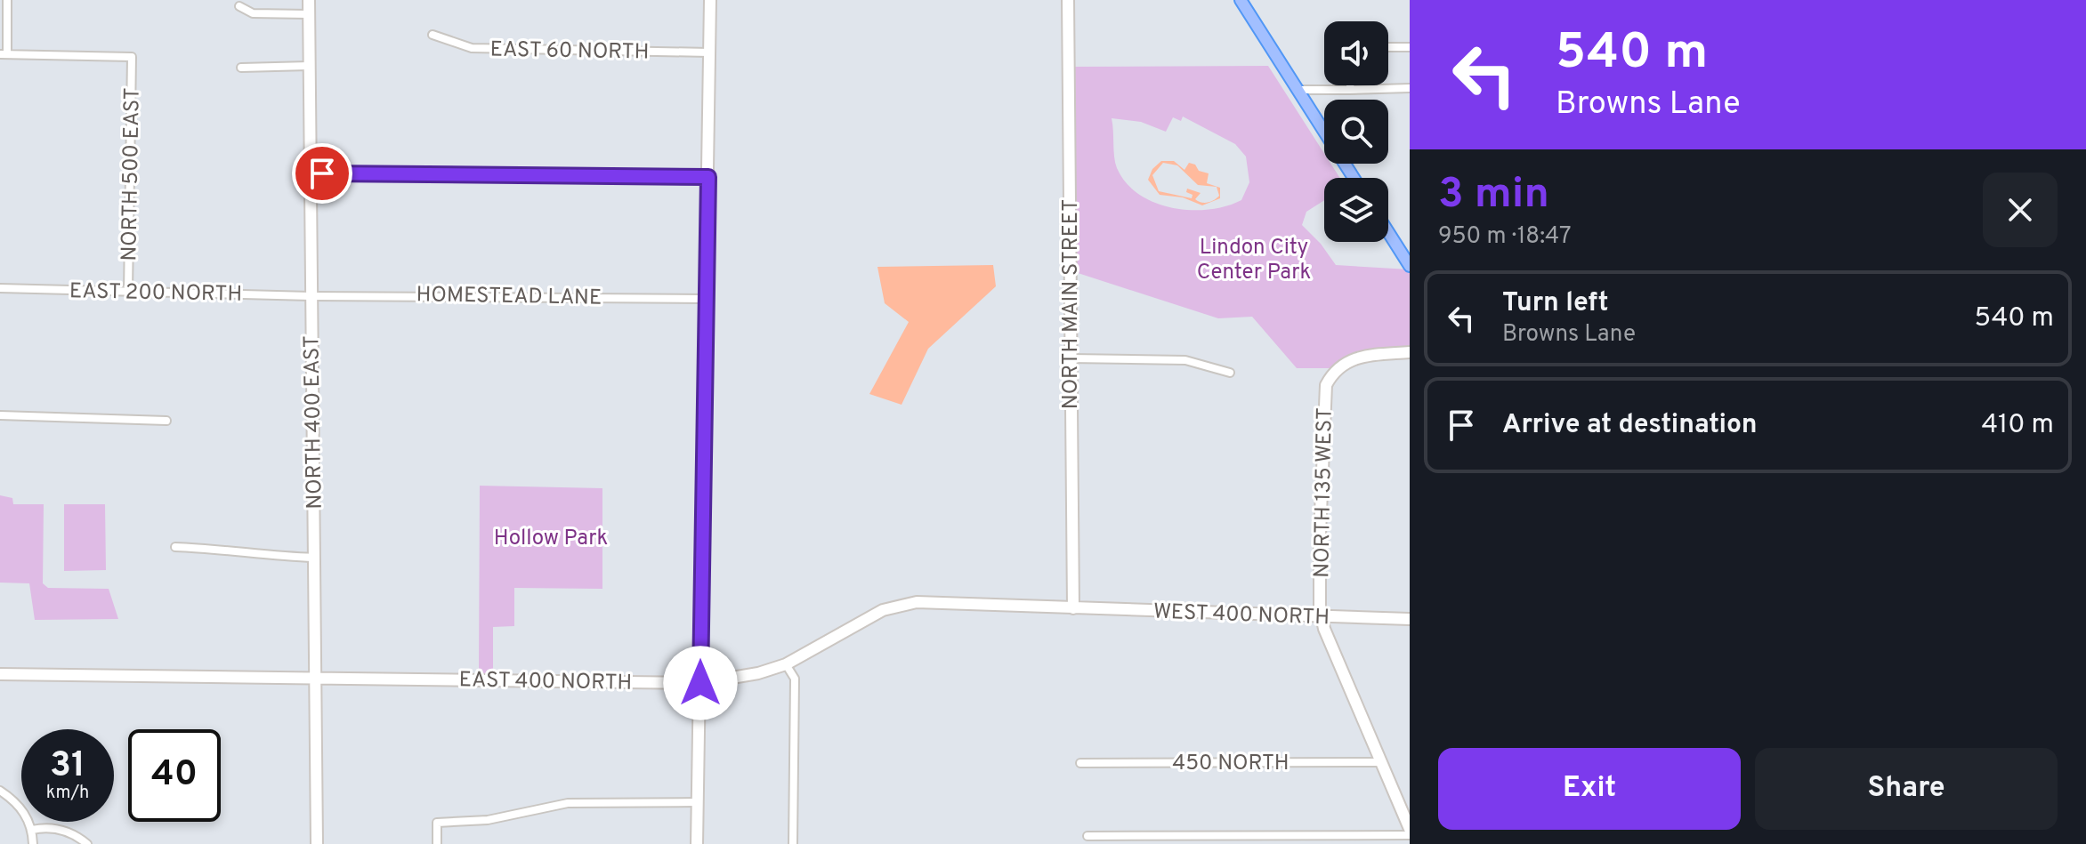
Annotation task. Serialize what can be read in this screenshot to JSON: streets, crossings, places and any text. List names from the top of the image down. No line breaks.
{"streets":{"street":["EAST 60 NORTH","NORTH 500 EAST","EAST 200 NORTH","HOMESTEAD LANE","NORTH MAIN STREET","NORTH 400 EAST","NORTH 135 WEST","WEST 400 NORTH","EAST 400 NORTH","450 NORTH"]},"crossings":[["NORTH 500 EAST","EAST 200 NORTH"],["EAST 200 NORTH","HOMESTEAD LANE"],["EAST 200 NORTH","NORTH 400 EAST"],["HOMESTEAD LANE","NORTH 400 EAST"],["NORTH MAIN STREET","WEST 400 NORTH"],["NORTH MAIN STREET","EAST 400 NORTH"],["NORTH 400 EAST","EAST 400 NORTH"],["NORTH 135 WEST","WEST 400 NORTH"],["WEST 400 NORTH","EAST 400 NORTH"]],"parks":["Lindon City Center Park","Hollow Park"],"page":{"turn":["540 m","Browns Lane"],"heading":["3 min","950 m · 18:47"],"list":[{"name":"Turn left","note":"Browns Lane","value":"540 m"},{"name":"Arrive at destination","value":"410 m"}],"speed":"31 km/h","limit":"40","buttons":["Exit","Share"]}}
